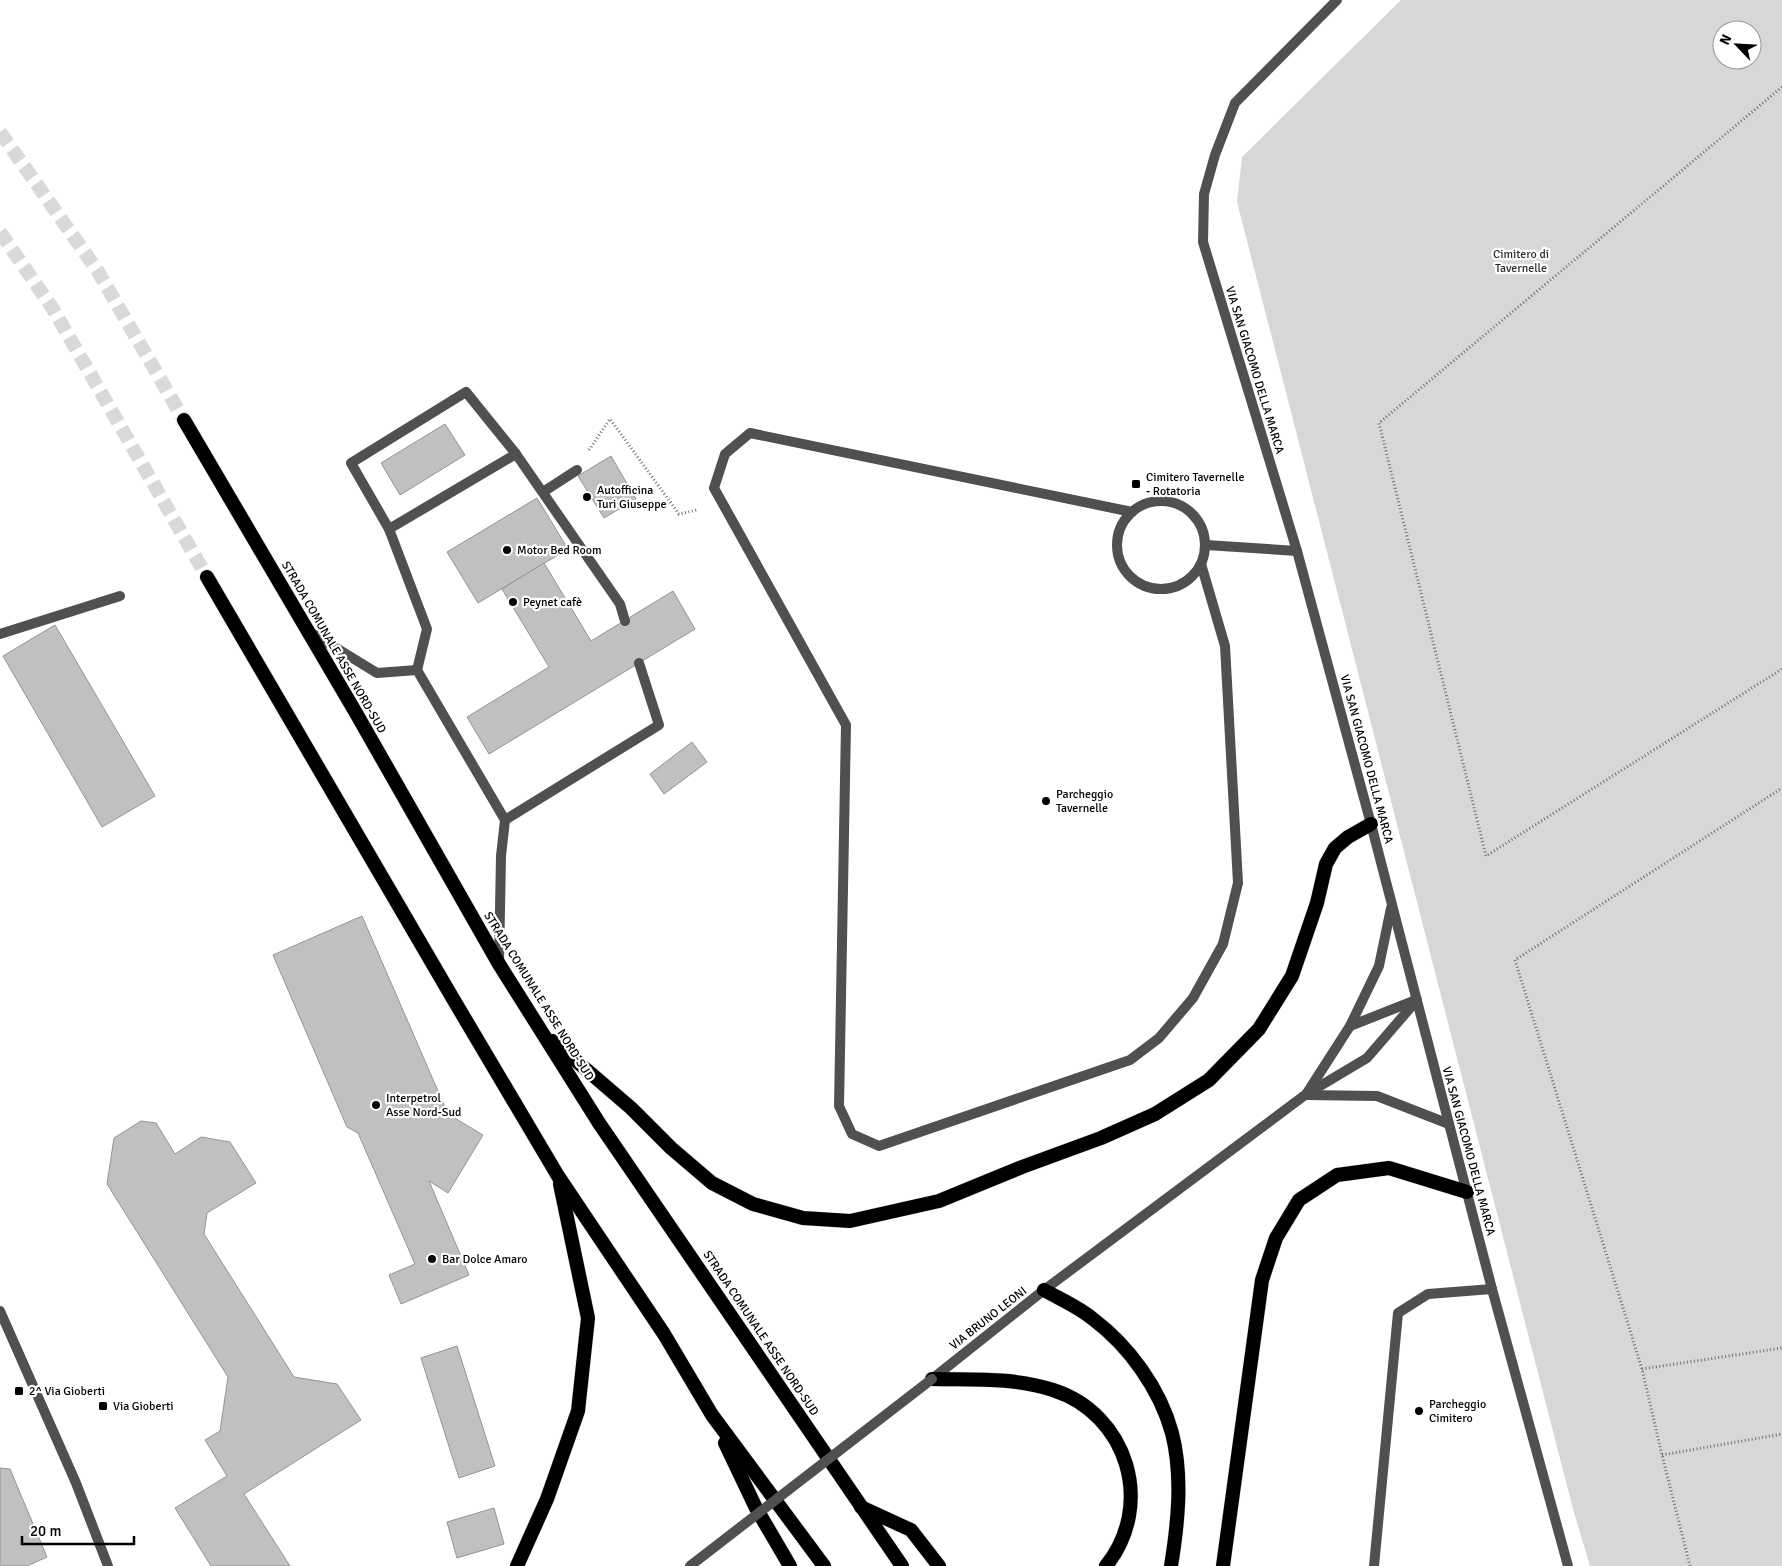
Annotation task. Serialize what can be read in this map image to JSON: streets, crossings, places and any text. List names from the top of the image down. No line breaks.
{"streets":{"highway":["STRADA COMUNALE ASSE NORD-SUD"],"street":["VIA SAN GIACOMO DELLA MARCA","VIA BRUNO LEONI"]},"crossings":[["VIA SAN GIACOMO DELLA MARCA","VIA BRUNO LEONI"]],"parks":["Cimitero di Tavernelle"],"places":{"transit":["Cimitero Tavernelle - Rotatoria","2^ Via Gioberti","Via Gioberti"],"other":["Autofficina Turi Giuseppe","Motor Bed Room","Peynet cafè","Parcheggio Tavernelle","Interpetrol Asse Nord-Sud","Bar Dolce Amaro","Parcheggio Cimitero"]},"scale_bar":"20 m","north":"top left"}
